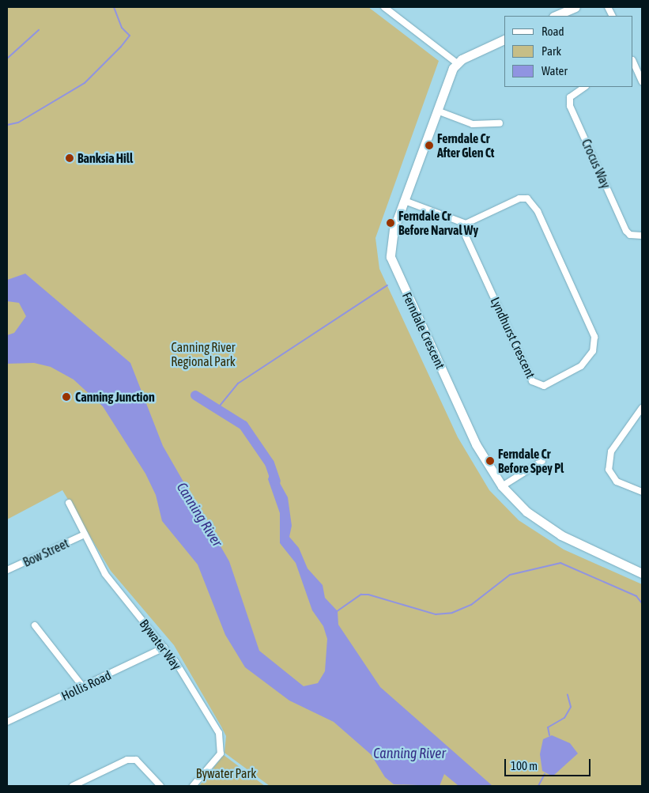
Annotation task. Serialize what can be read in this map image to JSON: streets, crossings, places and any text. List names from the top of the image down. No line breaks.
{"streets":{"street":["Crocus Way","Ferndale Crescent","Lyndhurst Crescent","Bow Street","Bywater Way","Hollis Road"]},"crossings":[["Bow Street","Bywater Way"],["Bywater Way","Hollis Road"]],"water":["Canning River"],"parks":["Canning River Regional Park","Bywater Park"],"places":["Ferndale Cr After Glen Ct","Banksia Hill","Ferndale Cr Before Narval Wy","Canning Junction","Ferndale Cr Before Spey Pl"],"legend":["Road","Park","Water"],"scale_bar":"100 m"}
